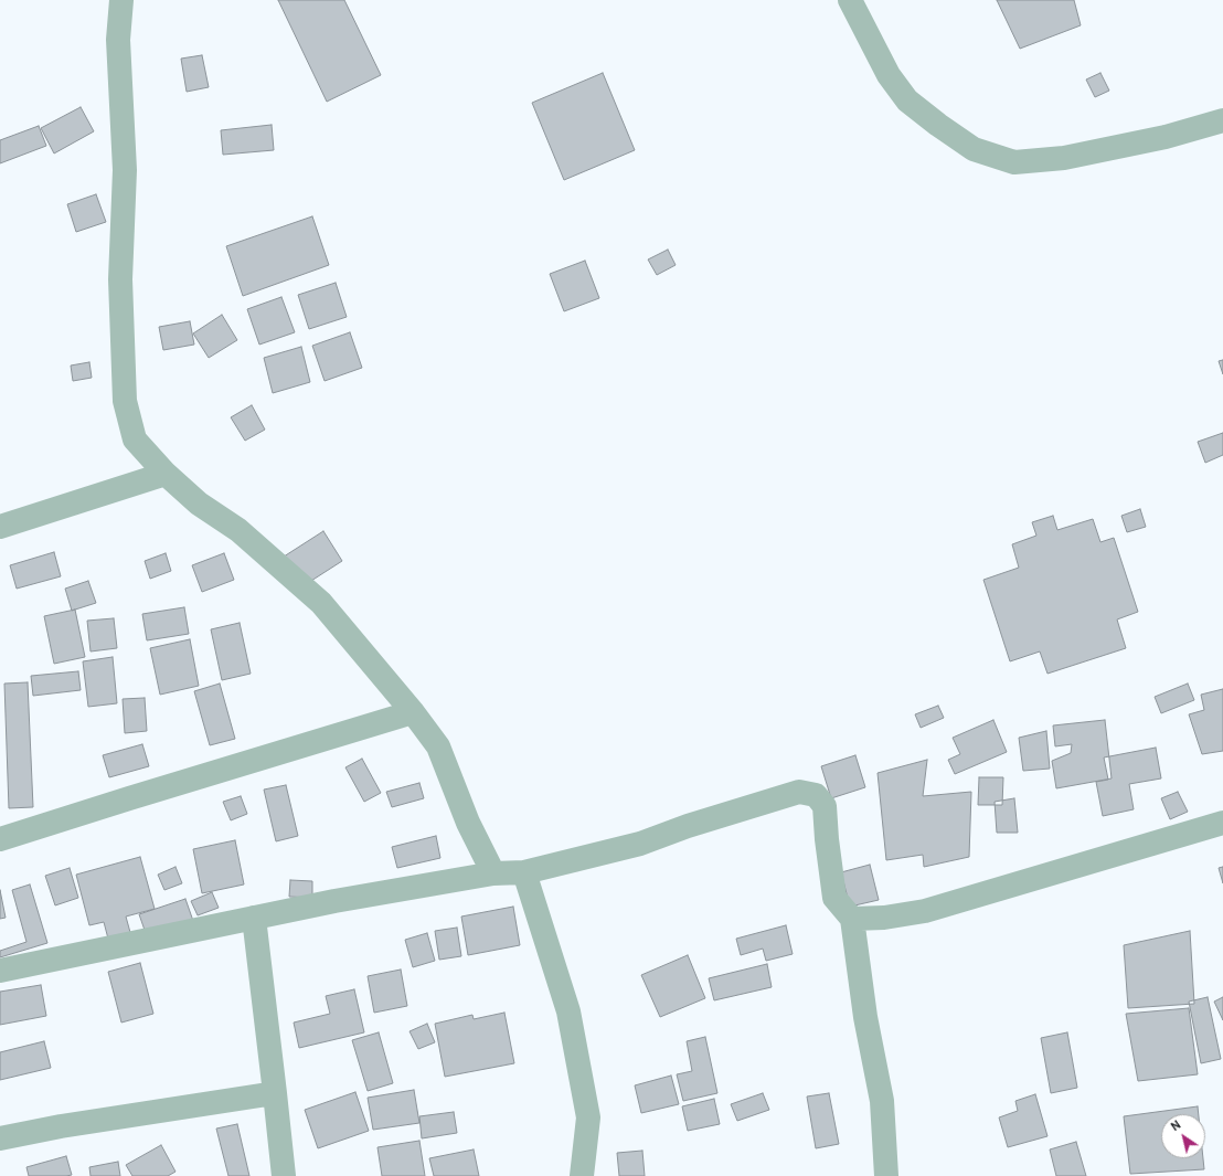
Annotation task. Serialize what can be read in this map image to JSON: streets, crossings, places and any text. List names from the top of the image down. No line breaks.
{"north":"top left"}
